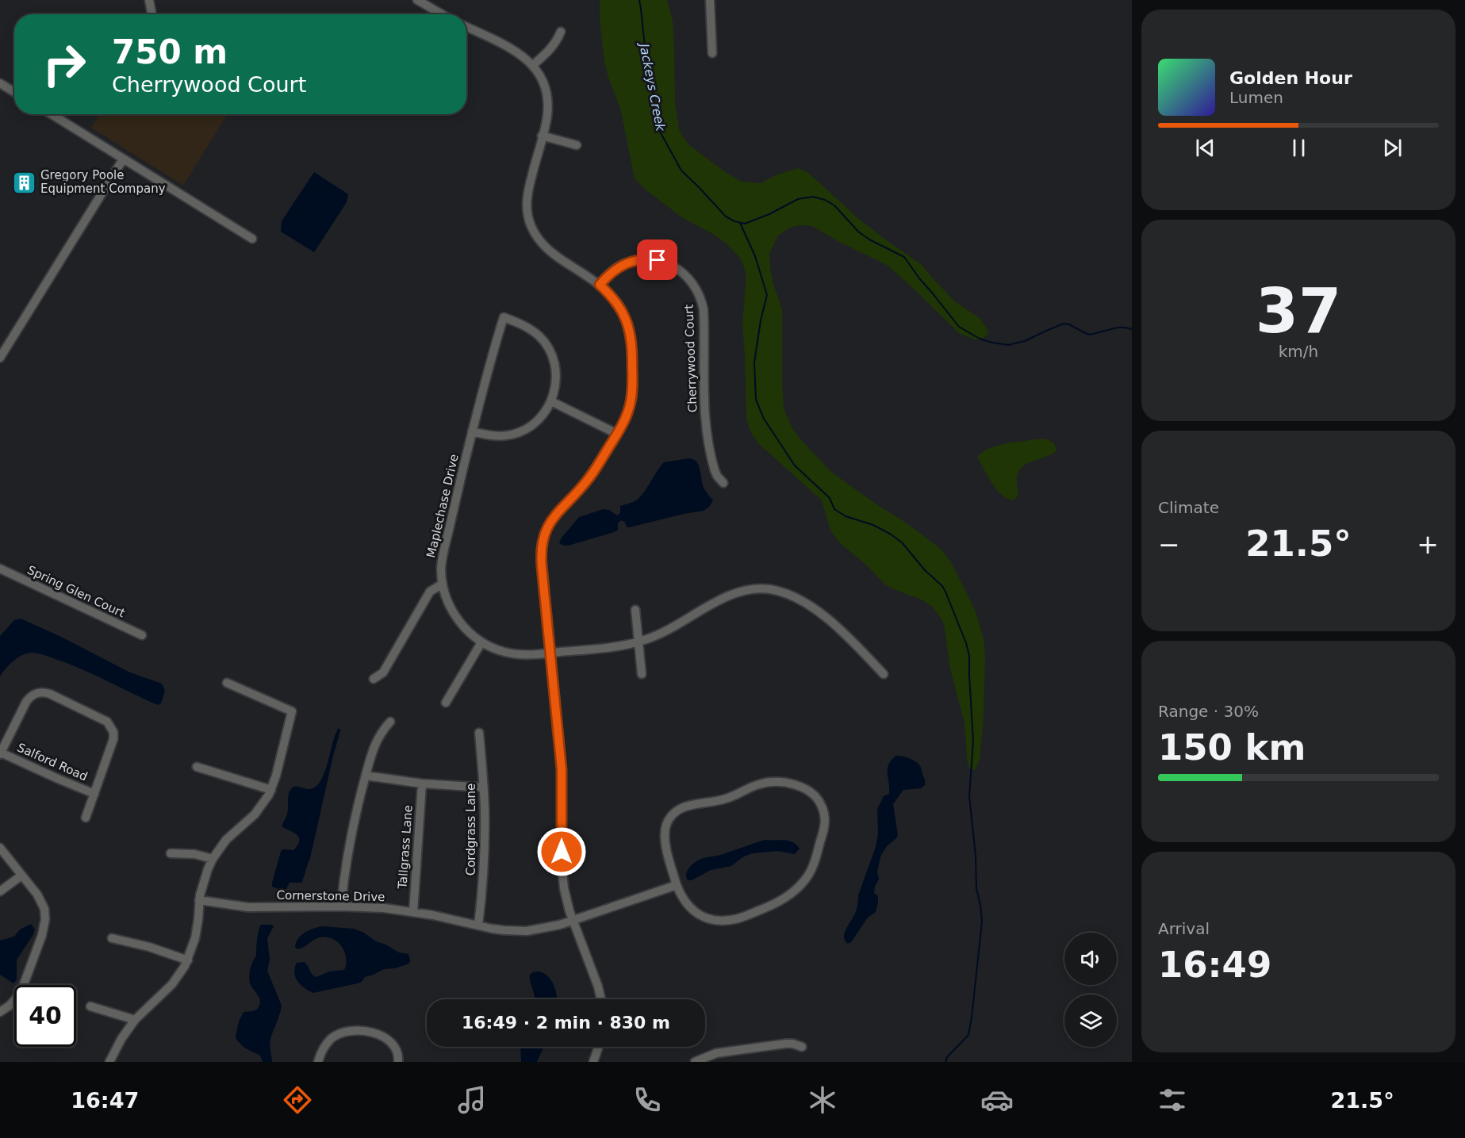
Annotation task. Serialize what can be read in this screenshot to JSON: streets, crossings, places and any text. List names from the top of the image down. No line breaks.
{"streets":{"street":["Cherrywood Court","Maplechase Drive","Spring Glen Court","Salford Road","Cordgrass Lane","Tallgrass Lane","Cornerstone Drive"]},"crossings":[["Cordgrass Lane","Cornerstone Drive"],["Tallgrass Lane","Cornerstone Drive"]],"water":["Jackeys Creek"],"places":{"building":["Gregory Poole Equipment Company"]},"page":{"turn":["750 m","Cherrywood Court"],"song":["Golden Hour","Lumen"],"tile":[["37","km/h"],"Climate",["Range · 30%","150 km"],["Arrival","16:49"]],"heat":["−","21.5°","+"],"limit":"40","trip":"16:49 · 2 min · 830 m","tabs":["16:47","21.5°"]}}
